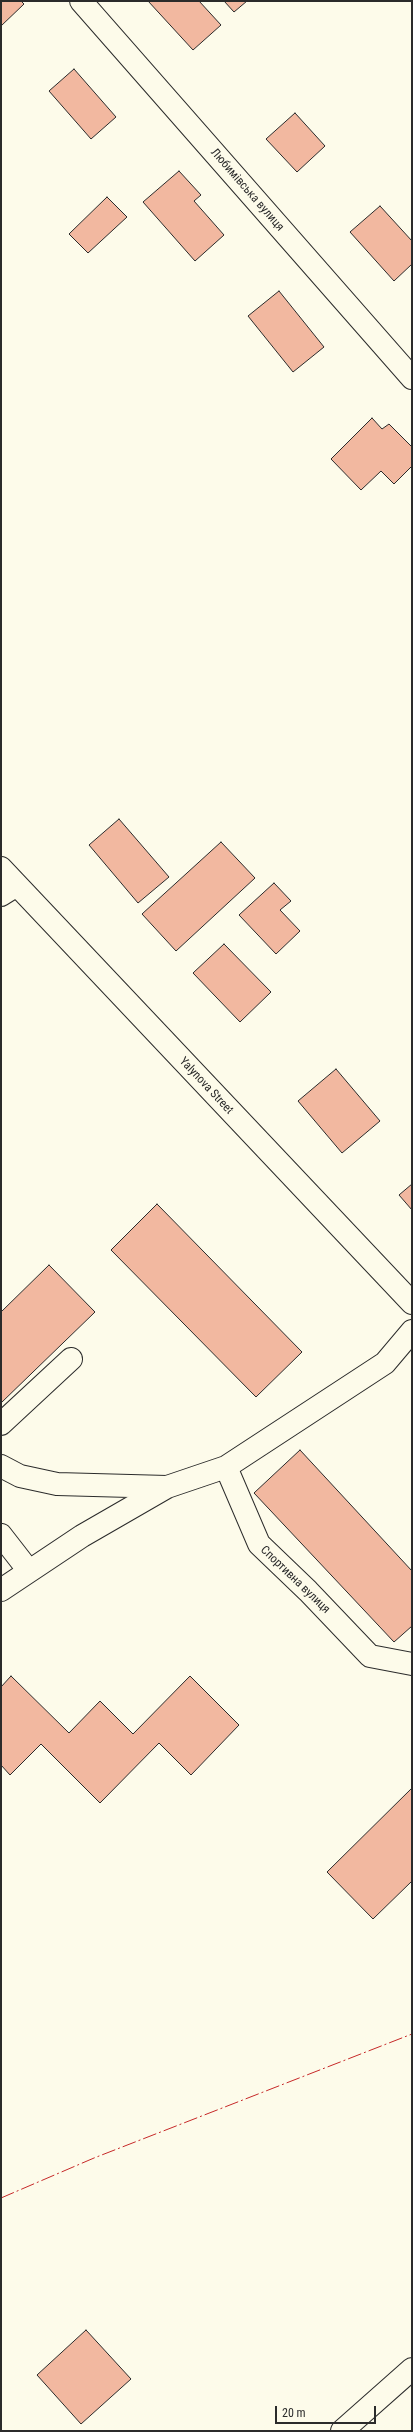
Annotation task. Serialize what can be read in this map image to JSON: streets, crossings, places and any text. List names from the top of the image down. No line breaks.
{"streets":{"street":["Любимівська вулиця","Yalynova Street","Спортивна вулиця"]},"scale_bar":"20 m"}
